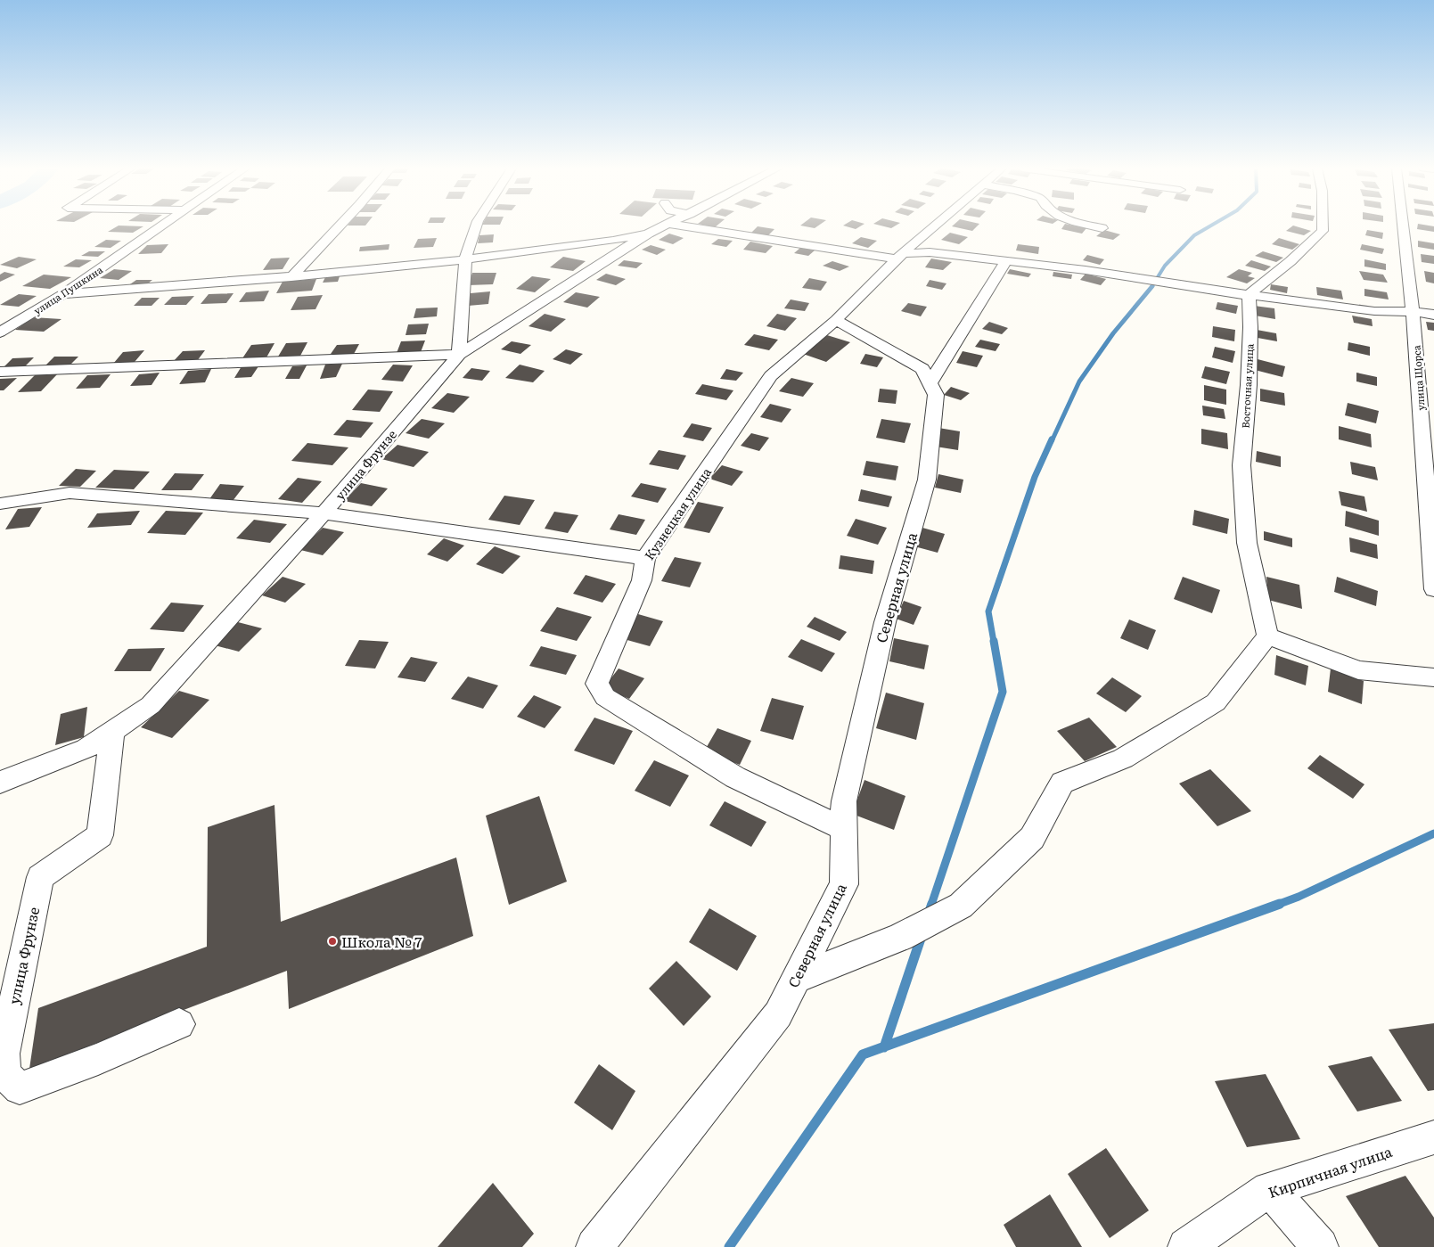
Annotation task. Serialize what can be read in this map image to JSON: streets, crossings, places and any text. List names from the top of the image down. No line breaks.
{"streets":{"street":["улица Пушкина","улица Щорса","Восточная улица","улица Фрунзе","Кузнецкая улица","Северная улица","Кирпичная улица"]},"crossings":[["улица Пушкина","улица Фрунзе"],["Кузнецкая улица","Северная улица"]],"places":["Школа № 7"]}
